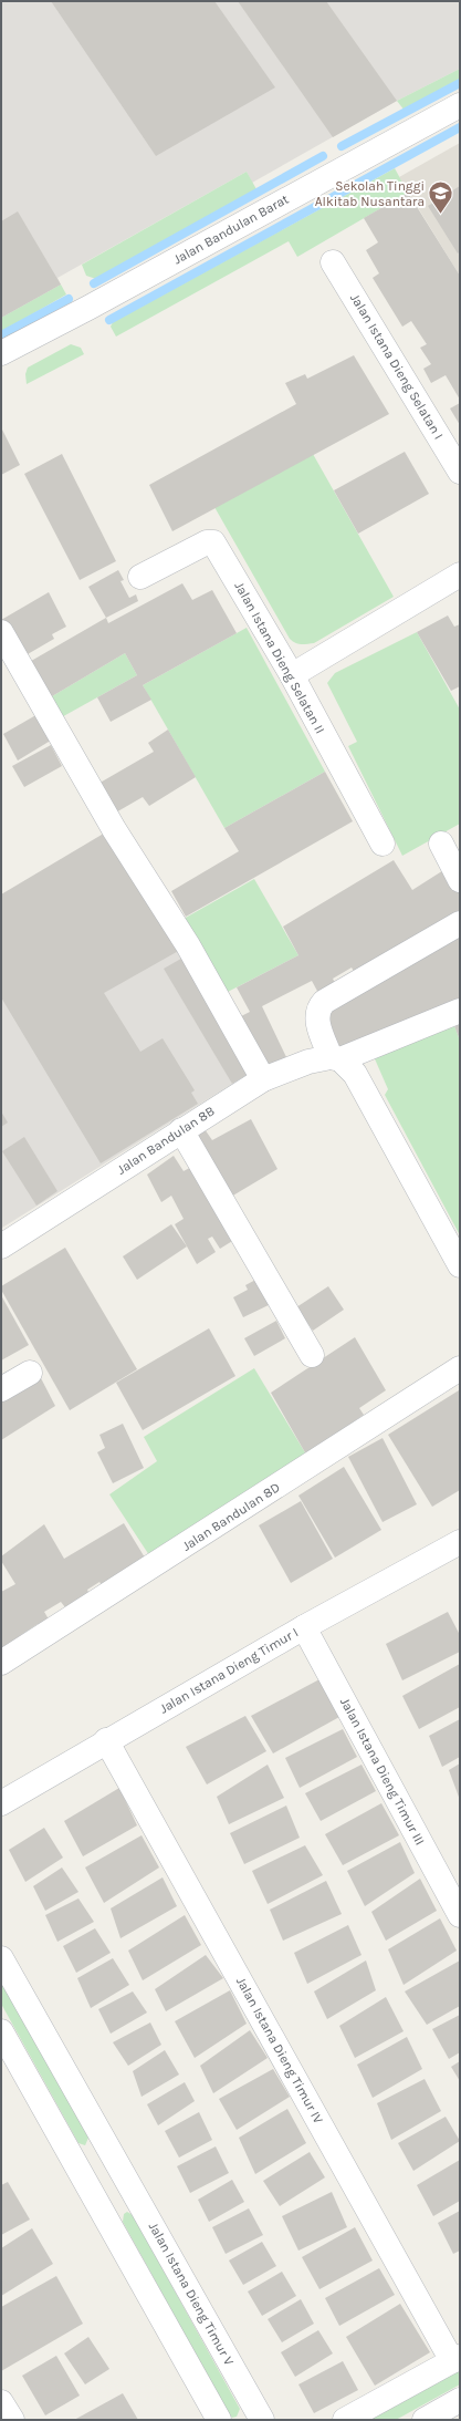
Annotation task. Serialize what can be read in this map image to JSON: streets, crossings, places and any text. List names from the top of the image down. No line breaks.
{"streets":{"street":["Jalan Bandulan Barat","Jalan Istana Dieng Selatan I","Jalan Istana Dieng Selatan II","Jalan Bandulan 8B","Jalan Bandulan 8D","Jalan Istana Dieng Timur I","Jalan Istana Dieng Timur III","Jalan Istana Dieng Timur IV","Jalan Istana Dieng Timur V"]},"crossings":[["Jalan Istana Dieng Timur I","Jalan Istana Dieng Timur III"],["Jalan Istana Dieng Timur I","Jalan Istana Dieng Timur IV"]],"places":{"school or university":["Sekolah Tinggi Alkitab Nusantara"]}}
